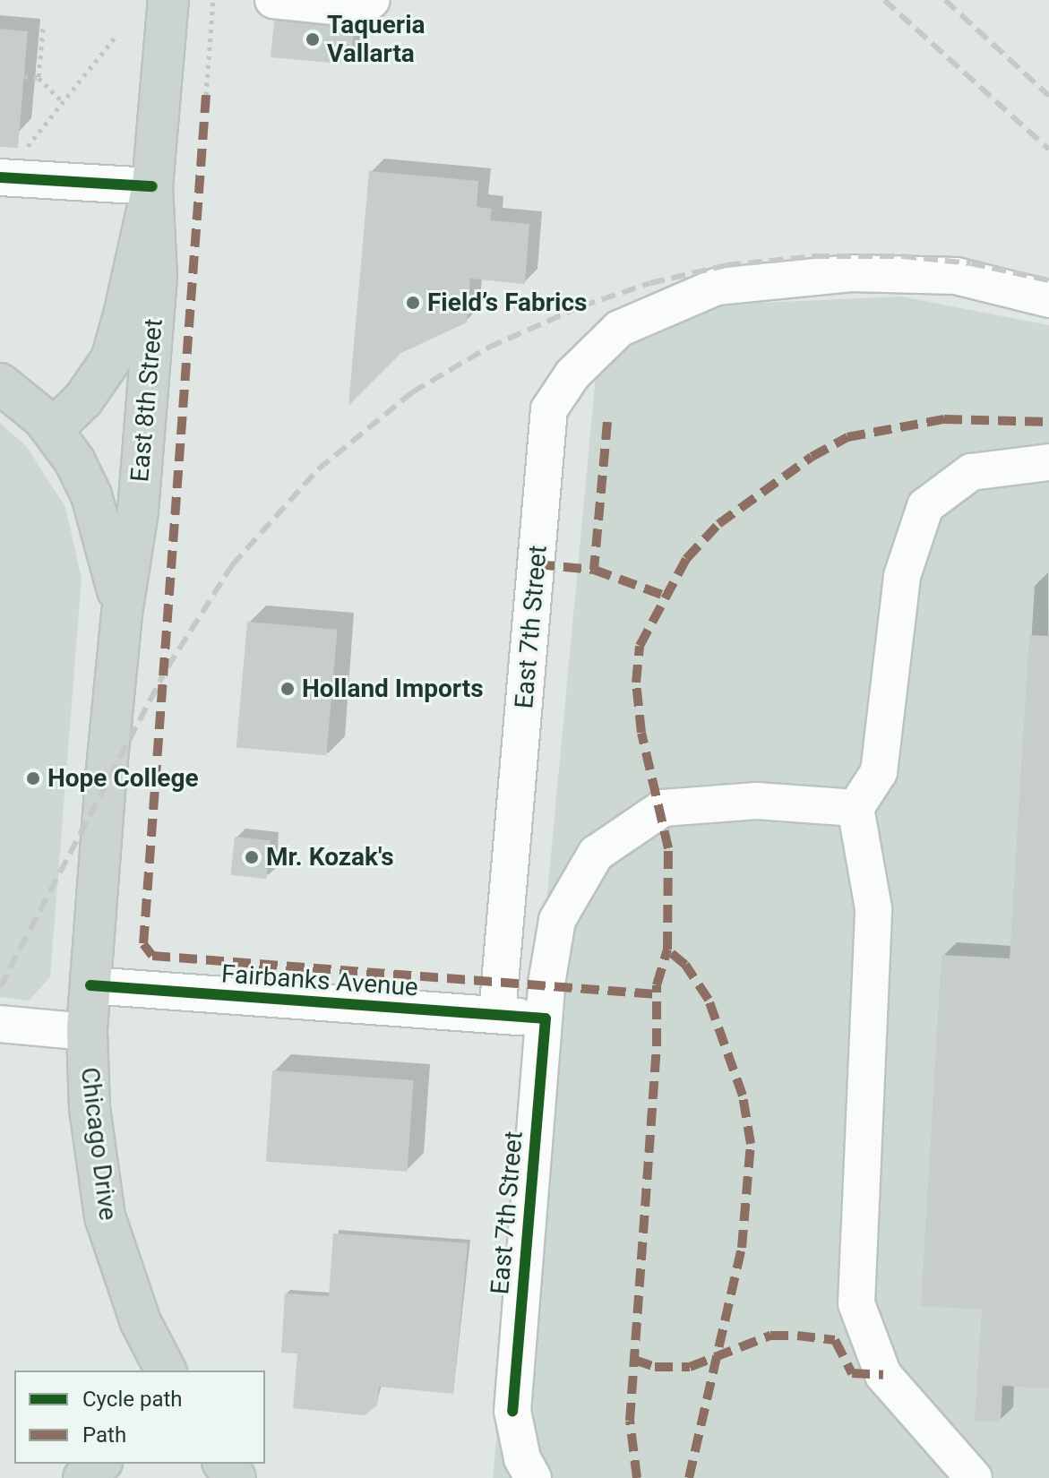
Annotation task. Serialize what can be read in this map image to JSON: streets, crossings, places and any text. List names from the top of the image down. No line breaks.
{"streets":{"main road":["East 8th Street","Chicago Drive"],"street":["East 7th Street","Fairbanks Avenue"]},"crossings":[["East 8th Street","Fairbanks Avenue"],["East 8th Street","Chicago Drive"],["East 7th Street","Fairbanks Avenue"]],"places":["Taqueria Vallarta","Field’s Fabrics","Holland Imports","Hope College","Mr. Kozak's"],"legend":["Cycle path","Path"]}
